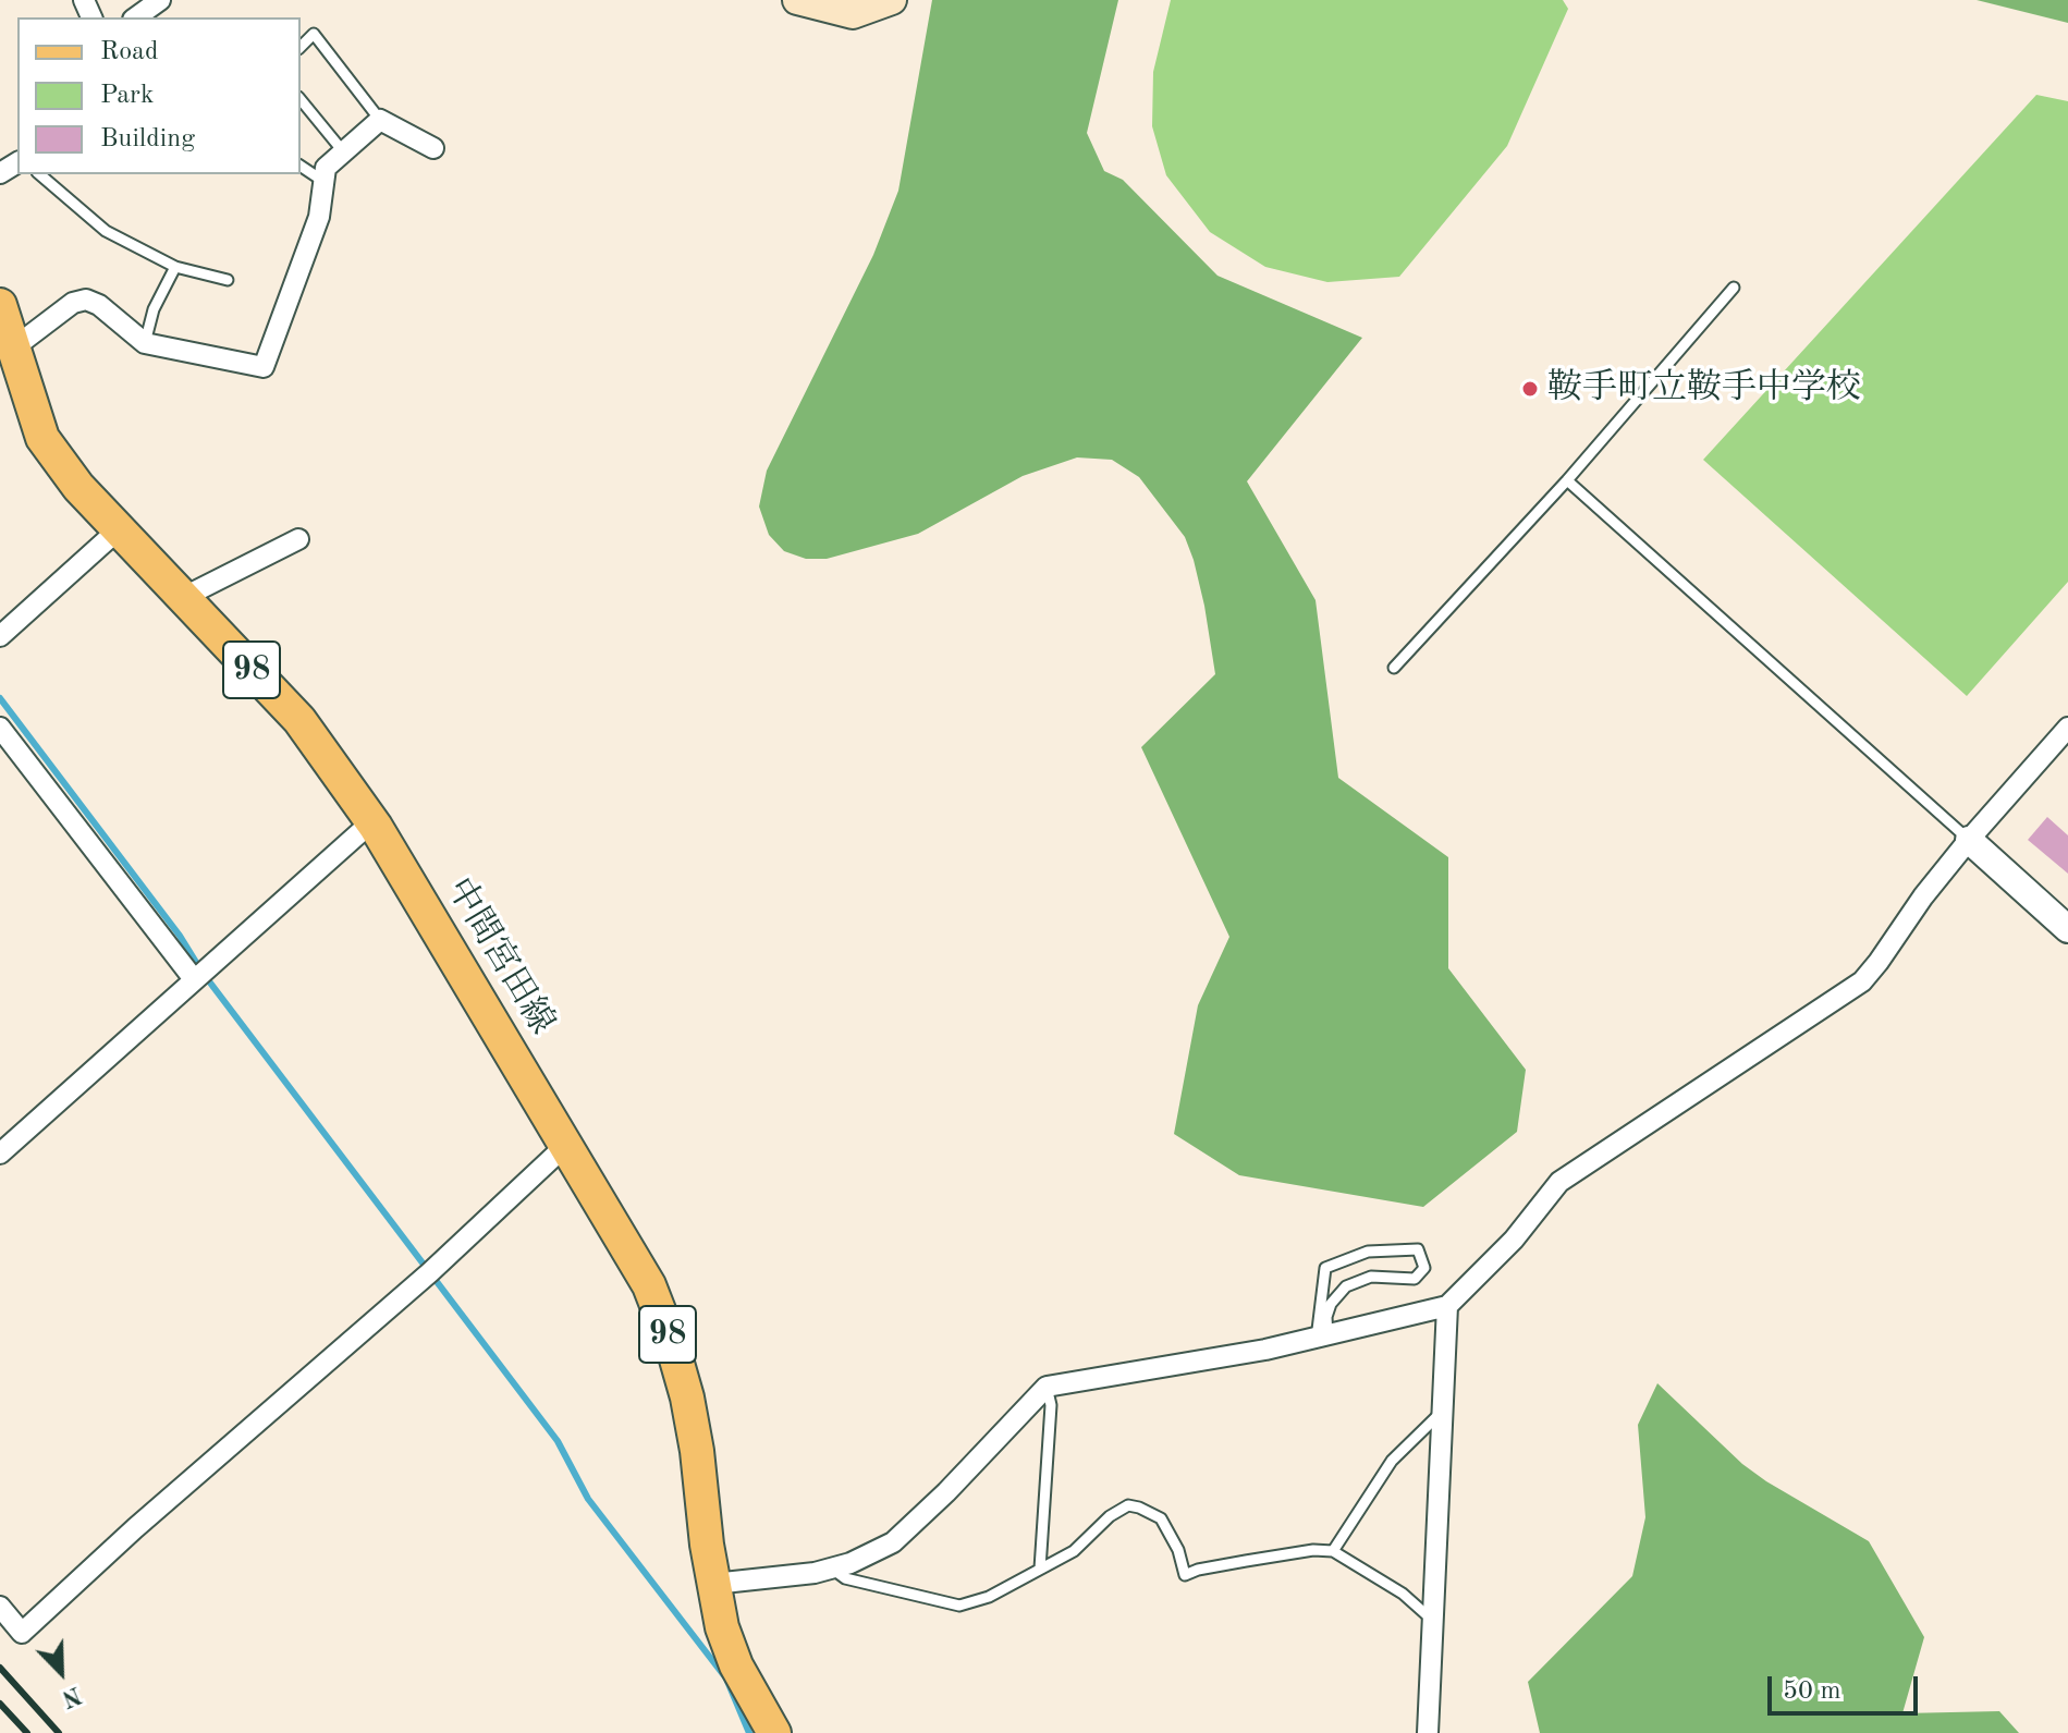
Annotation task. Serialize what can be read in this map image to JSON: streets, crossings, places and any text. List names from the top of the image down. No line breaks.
{"streets":{"main road":["98","中間宮田線"]},"places":["鞍手町立鞍手中学校"],"legend":["Road","Park","Building"],"scale_bar":"50 m","north":"bottom right"}
